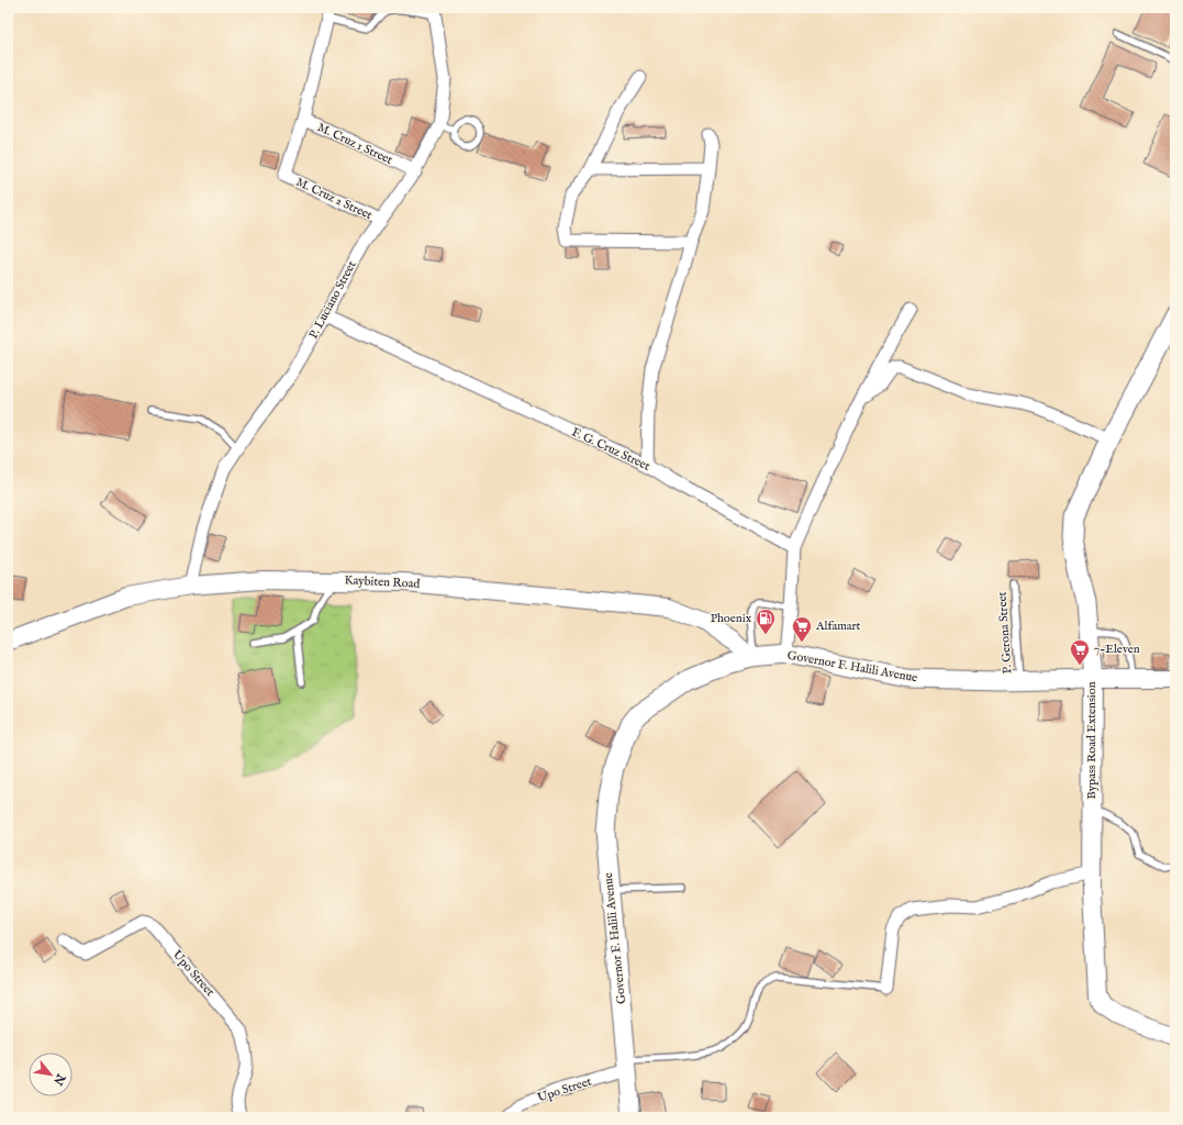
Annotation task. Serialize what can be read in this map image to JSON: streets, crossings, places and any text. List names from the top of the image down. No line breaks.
{"streets":{"main road":["Governor F. Halili Avenue","Bypass Road Extension"],"street":["M. Cruz 1 Street","M. Cruz 2 Street","P. Luciano Street","F. G. Cruz Street","Kaybiten Road","Upo Street"],"lane":["P. Gerona Street"]},"crossings":[["M. Cruz 1 Street","M. Cruz 2 Street"],["M. Cruz 1 Street","P. Luciano Street"],["M. Cruz 2 Street","P. Luciano Street"],["P. Luciano Street","F. G. Cruz Street"],["P. Luciano Street","Kaybiten Road"],["Kaybiten Road","Governor F. Halili Avenue"],["P. Gerona Street","Governor F. Halili Avenue"],["Governor F. Halili Avenue","Bypass Road Extension"],["Governor F. Halili Avenue","Upo Street"]],"places":{"fuel station":["Phoenix"],"supermarket":["Alfamart","7-Eleven"]},"north":"bottom right"}
